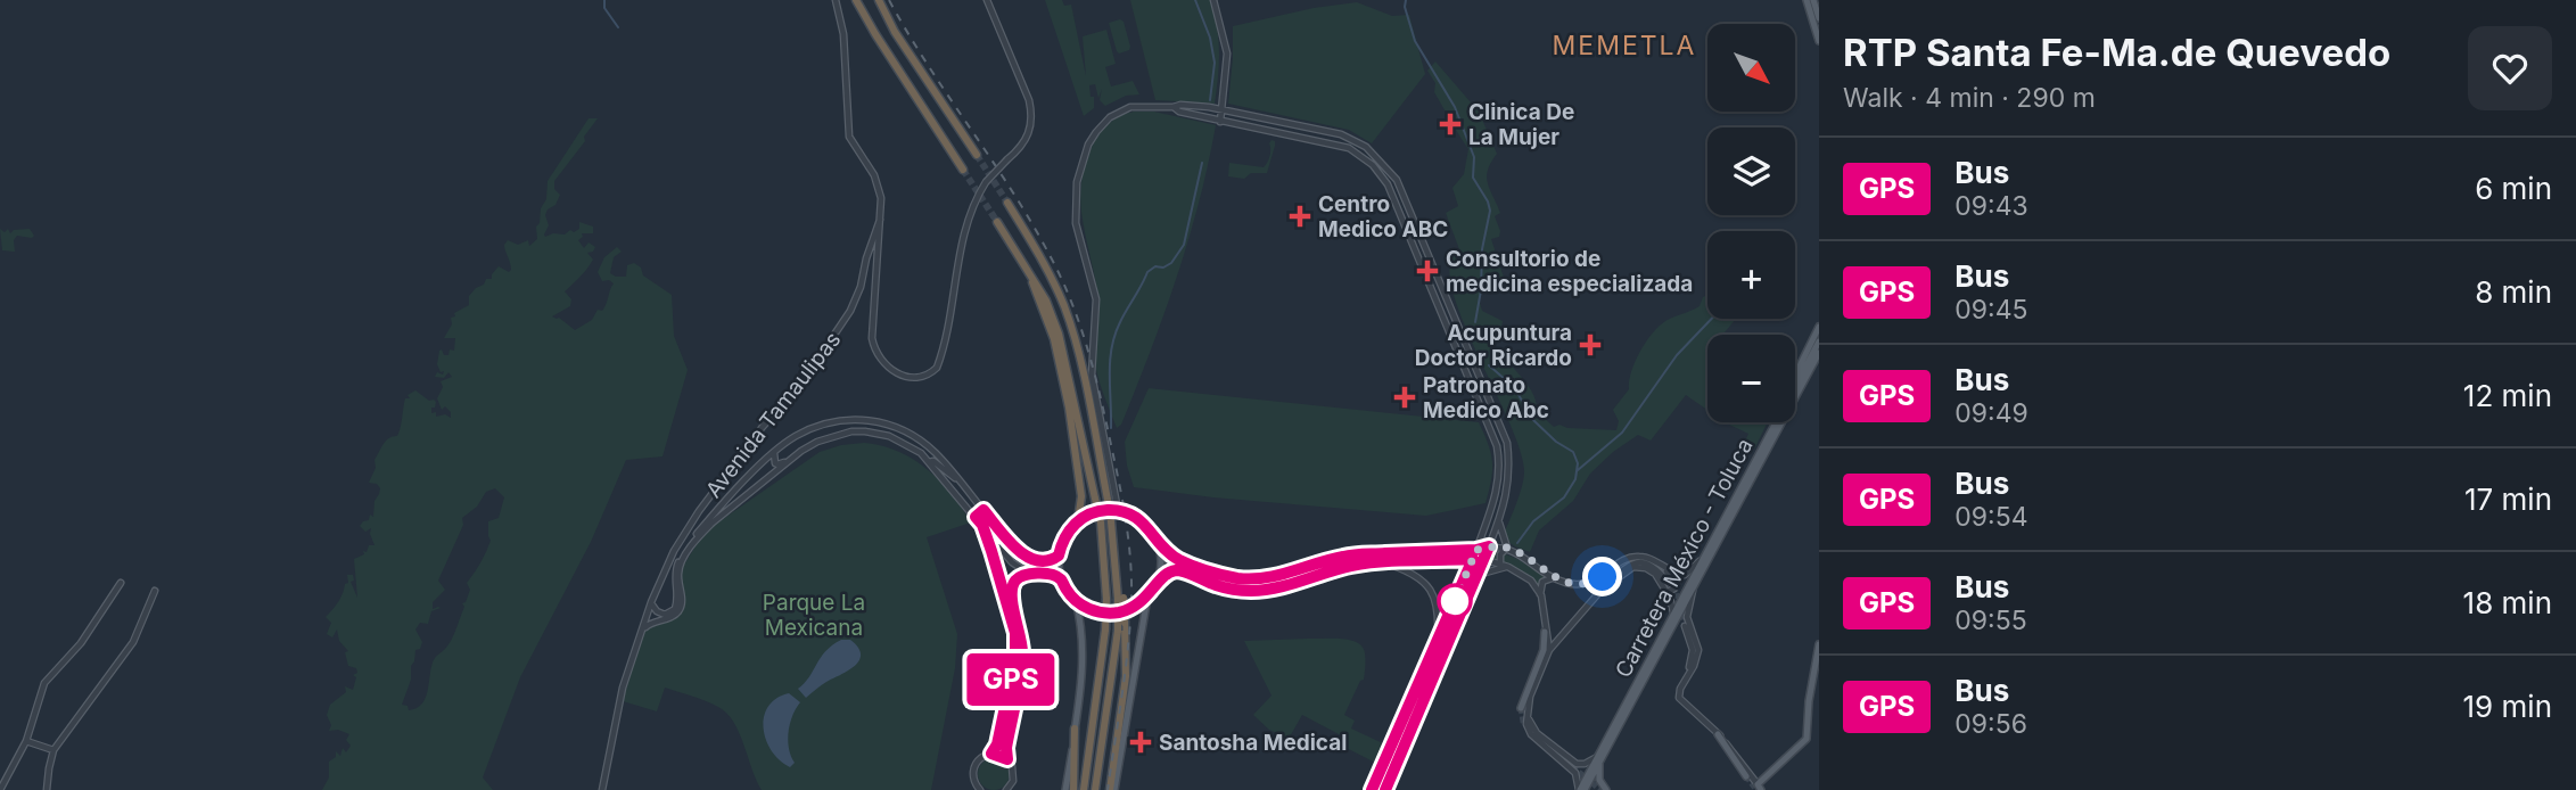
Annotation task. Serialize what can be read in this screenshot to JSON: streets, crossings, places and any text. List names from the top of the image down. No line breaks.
{"streets":{"main road":["Carretera México - Toluca"],"street":["Avenida Tamaulipas"]},"districts":["MEMETLA"],"parks":["Parque La Mexicana"],"places":{"health":["Clinica De La Mujer","Centro Medico ABC","Consultorio de medicina especializada","Acupuntura Doctor Ricardo","Patronato Medico Abc","Santosha Medical"]},"lines":["bus line GPS"],"north":"bottom right","page":{"on_map":"GPS","heading":["RTP Santa Fe-Ma.de Quevedo","Walk · 4 min · 290 m"],"map_buttons":["+","−"],"list":[{"mark":"GPS","name":"Bus","note":"09:43","value":"6 min"},{"mark":"GPS","name":"Bus","note":"09:45","value":"8 min"},{"mark":"GPS","name":"Bus","note":"09:49","value":"12 min"},{"mark":"GPS","name":"Bus","note":"09:54","value":"17 min"},{"mark":"GPS","name":"Bus","note":"09:55","value":"18 min"},{"mark":"GPS","name":"Bus","note":"09:56","value":"19 min"}]}}
